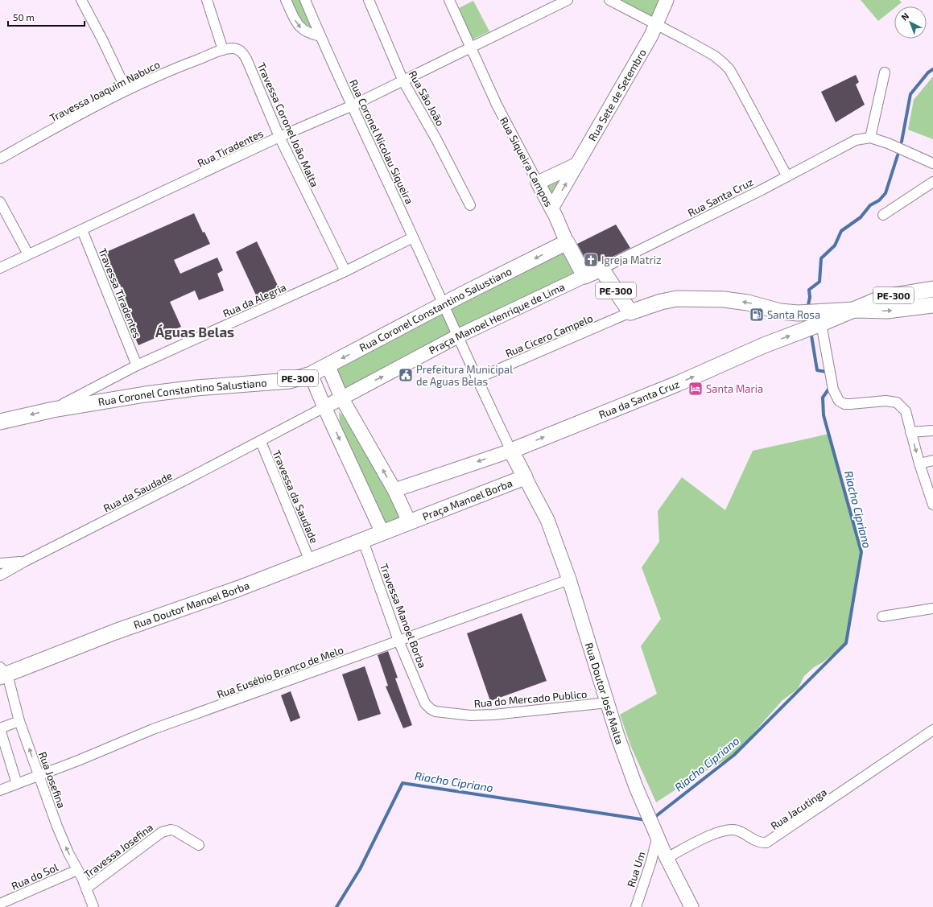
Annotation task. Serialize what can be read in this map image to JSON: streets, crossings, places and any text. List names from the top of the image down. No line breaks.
{"streets":{"main road":["Rua Siqueira Campos","PE-300","Rua Coronel Constantino Salustiano","Rua da Santa Cruz","Praça Manoel Borba","Rua Doutor Manoel Borba"],"street":["Travessa Joaquim Nabuco","Rua Sete de Setembro","Rua São João","Travessa Coronel João Malta","Rua Coronel Nicolau Siqueira","Rua Tiradentes","Rua Santa Cruz","Travessa Tiradentes","Rua da Alegria","Praça Manoel Henrique de Lima","Rua Cicero Campelo","Rua da Saudade","Travessa da Saudade","Travessa Manoel Borba","Rua Eusébio Branco de Melo","Rua Doutor José Malta","Rua do Mercado Publico","Rua Josefina","Rua Jacutinga","Travessa Josefina","Rua Um","Rua do Sol"]},"crossings":[["Travessa Joaquim Nabuco","Travessa Coronel João Malta"],["Rua Sete de Setembro","Rua Siqueira Campos"],["Rua São João","Rua Tiradentes"],["Travessa Coronel João Malta","Rua Tiradentes"],["Travessa Coronel João Malta","Rua da Alegria"],["Rua Coronel Nicolau Siqueira","Rua Tiradentes"],["Rua Coronel Nicolau Siqueira","Rua da Alegria"],["Rua Coronel Nicolau Siqueira","Rua Coronel Constantino Salustiano"],["Rua Coronel Nicolau Siqueira","Praça Manoel Henrique de Lima"],["Rua Coronel Nicolau Siqueira","Rua Cicero Campelo"],["Rua Coronel Nicolau Siqueira","Rua da Santa Cruz"],["Rua Tiradentes","Rua Siqueira Campos"],["Rua Tiradentes","Travessa Tiradentes"],["Rua Siqueira Campos","PE-300"],["Rua Siqueira Campos","Rua Coronel Constantino Salustiano"],["Rua Siqueira Campos","Praça Manoel Henrique de Lima"],["Rua Santa Cruz","PE-300"],["PE-300","Praça Manoel Henrique de Lima"],["PE-300","Rua Cicero Campelo"],["PE-300","Rua da Santa Cruz"],["Travessa Tiradentes","Rua da Alegria"],["Rua da Alegria","Rua Coronel Constantino Salustiano"],["Rua da Saudade","Travessa da Saudade"],["Travessa da Saudade","Rua Doutor Manoel Borba"],["Praça Manoel Borba","Rua Doutor Manoel Borba"],["Praça Manoel Borba","Rua Doutor José Malta"],["Rua Doutor Manoel Borba","Travessa Manoel Borba"],["Rua Doutor Manoel Borba","Rua Josefina"],["Travessa Manoel Borba","Rua Eusébio Branco de Melo"],["Travessa Manoel Borba","Rua do Mercado Publico"],["Rua Eusébio Branco de Melo","Rua Doutor José Malta"],["Rua Eusébio Branco de Melo","Rua Josefina"],["Rua Doutor José Malta","Rua do Mercado Publico"],["Rua Doutor José Malta","Rua Jacutinga"],["Rua Doutor José Malta","Rua Um"],["Rua Josefina","Travessa Josefina"],["Rua Josefina","Rua do Sol"]],"one_way":["Rua Coronel Constantino Salustiano"],"districts":["Águas Belas"],"water":["Riacho Cipriano"],"places":{"church":["Igreja Matriz"],"fuel station":["Santa Rosa"],"public building":["Prefeitura Municipal de Aguas Belas"],"hotel":["Santa Maria"]},"scale_bar":"50 m","north":"top left"}
